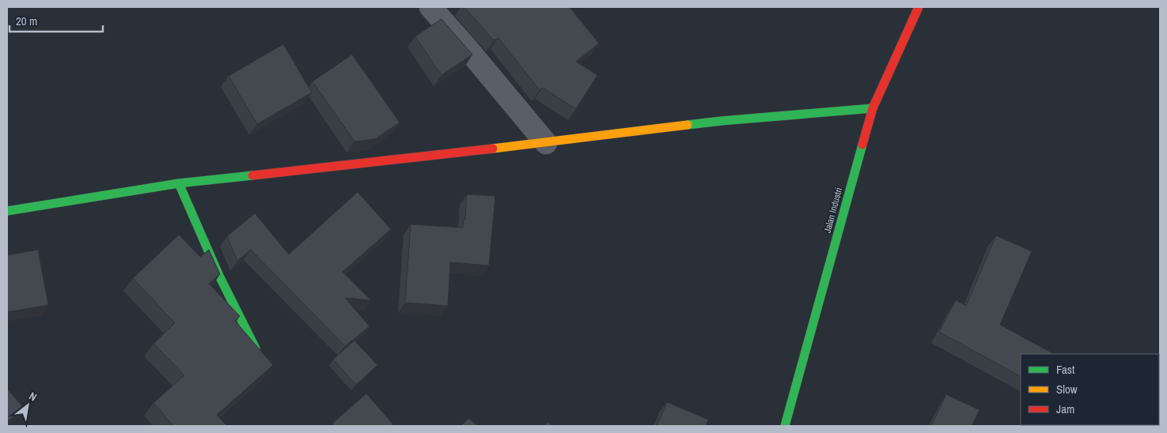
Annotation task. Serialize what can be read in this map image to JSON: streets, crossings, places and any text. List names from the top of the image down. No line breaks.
{"streets":{"street":["Jalan Industri"]},"legend":["Fast","Slow","Jam"],"scale_bar":"20 m","north":"top right"}
